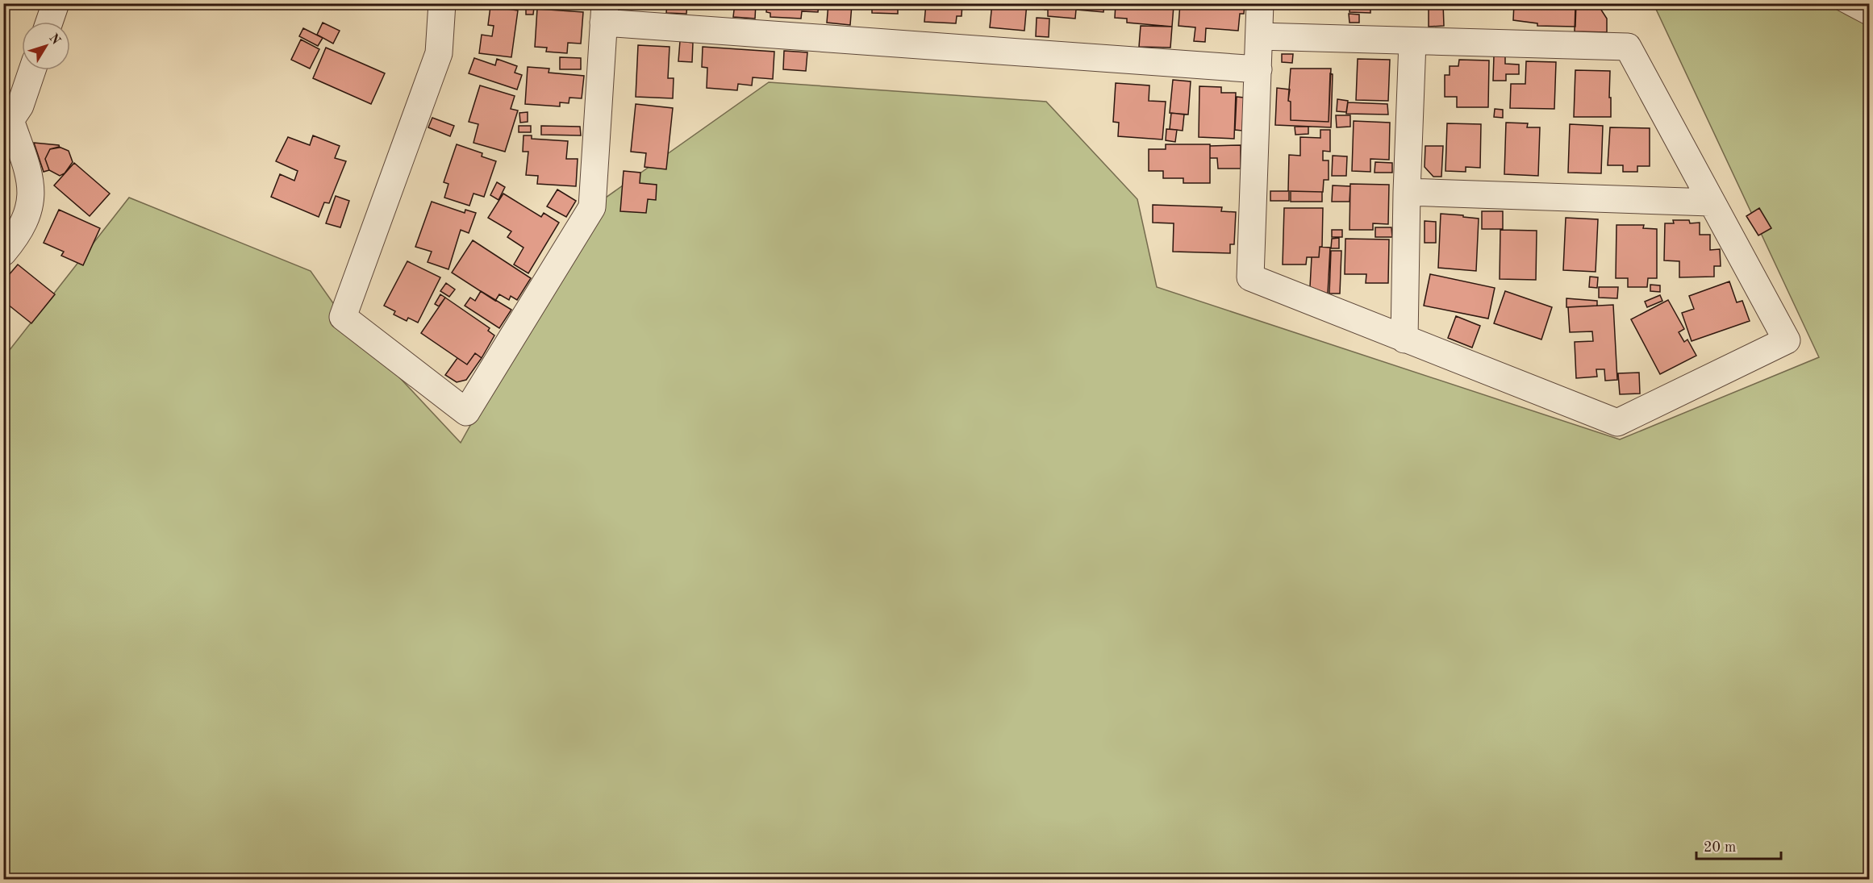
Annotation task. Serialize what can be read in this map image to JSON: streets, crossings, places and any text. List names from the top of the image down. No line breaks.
{"scale_bar":"20 m","north":"top right"}
